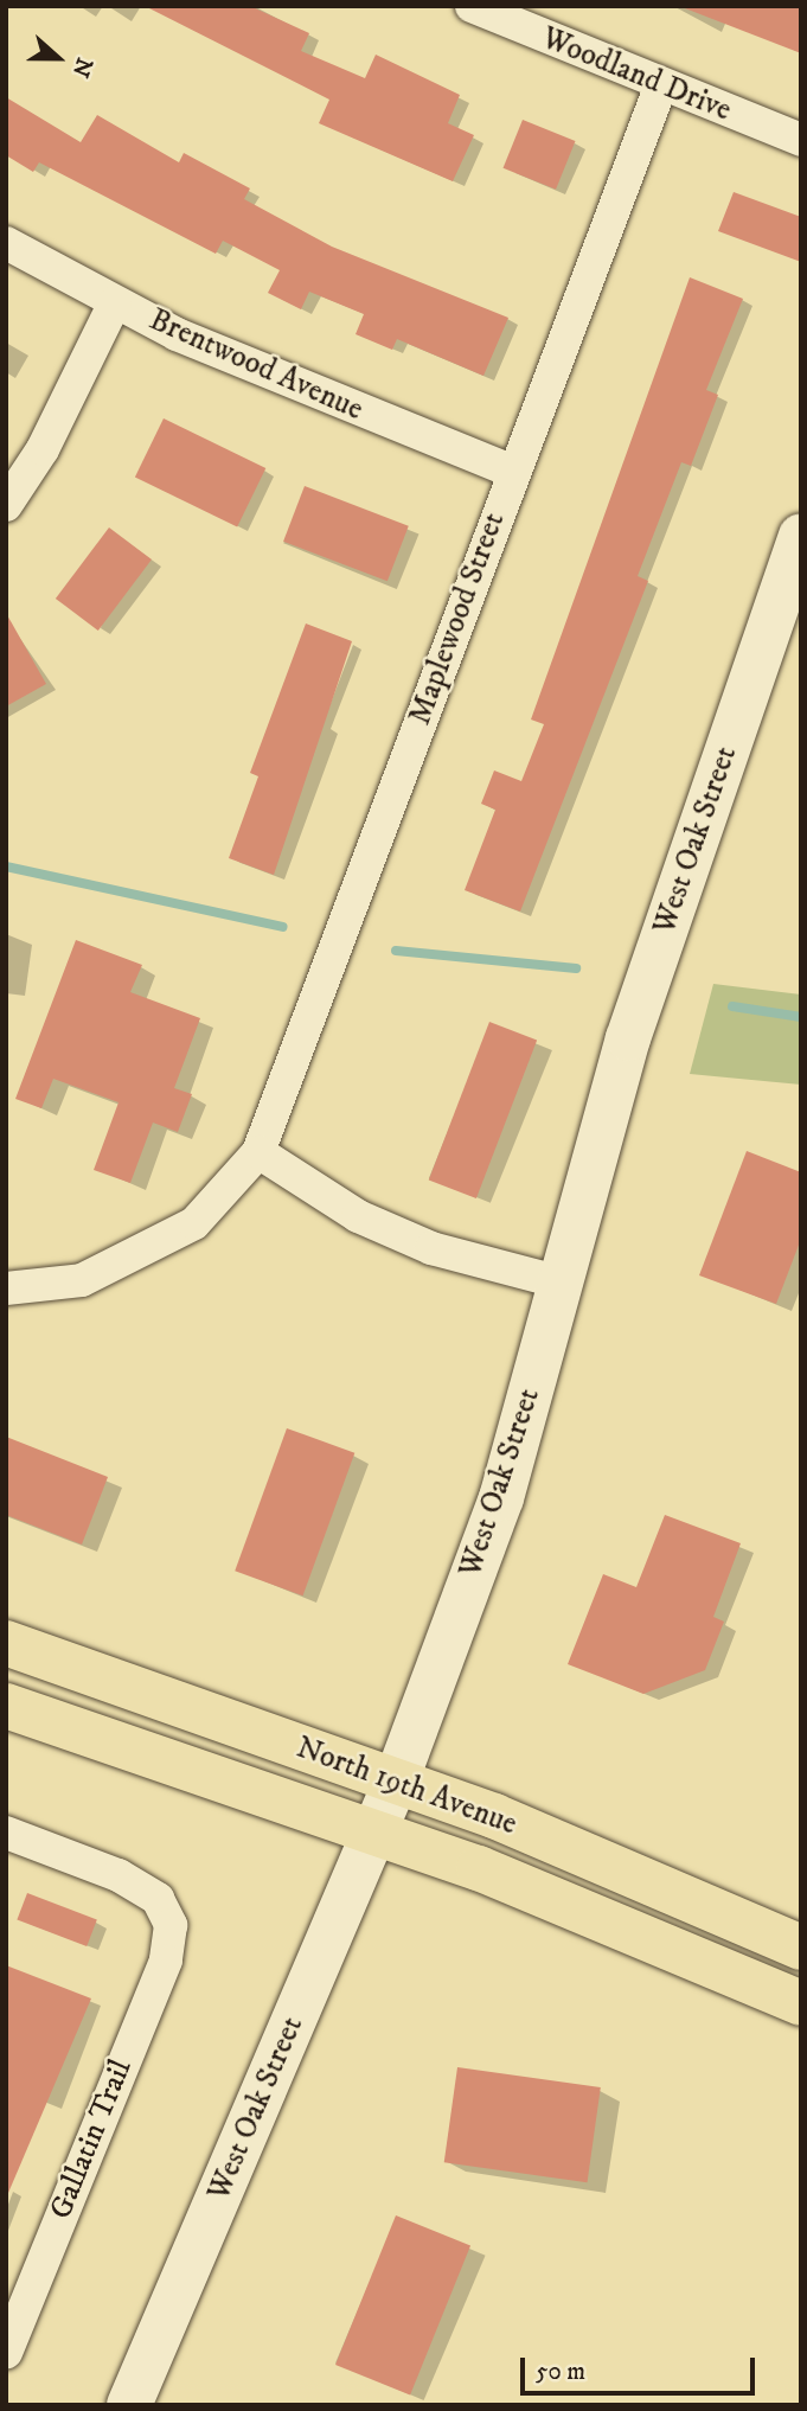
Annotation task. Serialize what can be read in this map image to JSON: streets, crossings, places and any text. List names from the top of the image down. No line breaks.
{"streets":{"main road":["West Oak Street","North 19th Avenue"],"street":["Woodland Drive","Brentwood Avenue","Maplewood Street","Gallatin Trail"]},"crossings":[["Woodland Drive","Maplewood Street"],["Brentwood Avenue","Maplewood Street"],["West Oak Street","North 19th Avenue"]],"scale_bar":"50 m","north":"right"}
